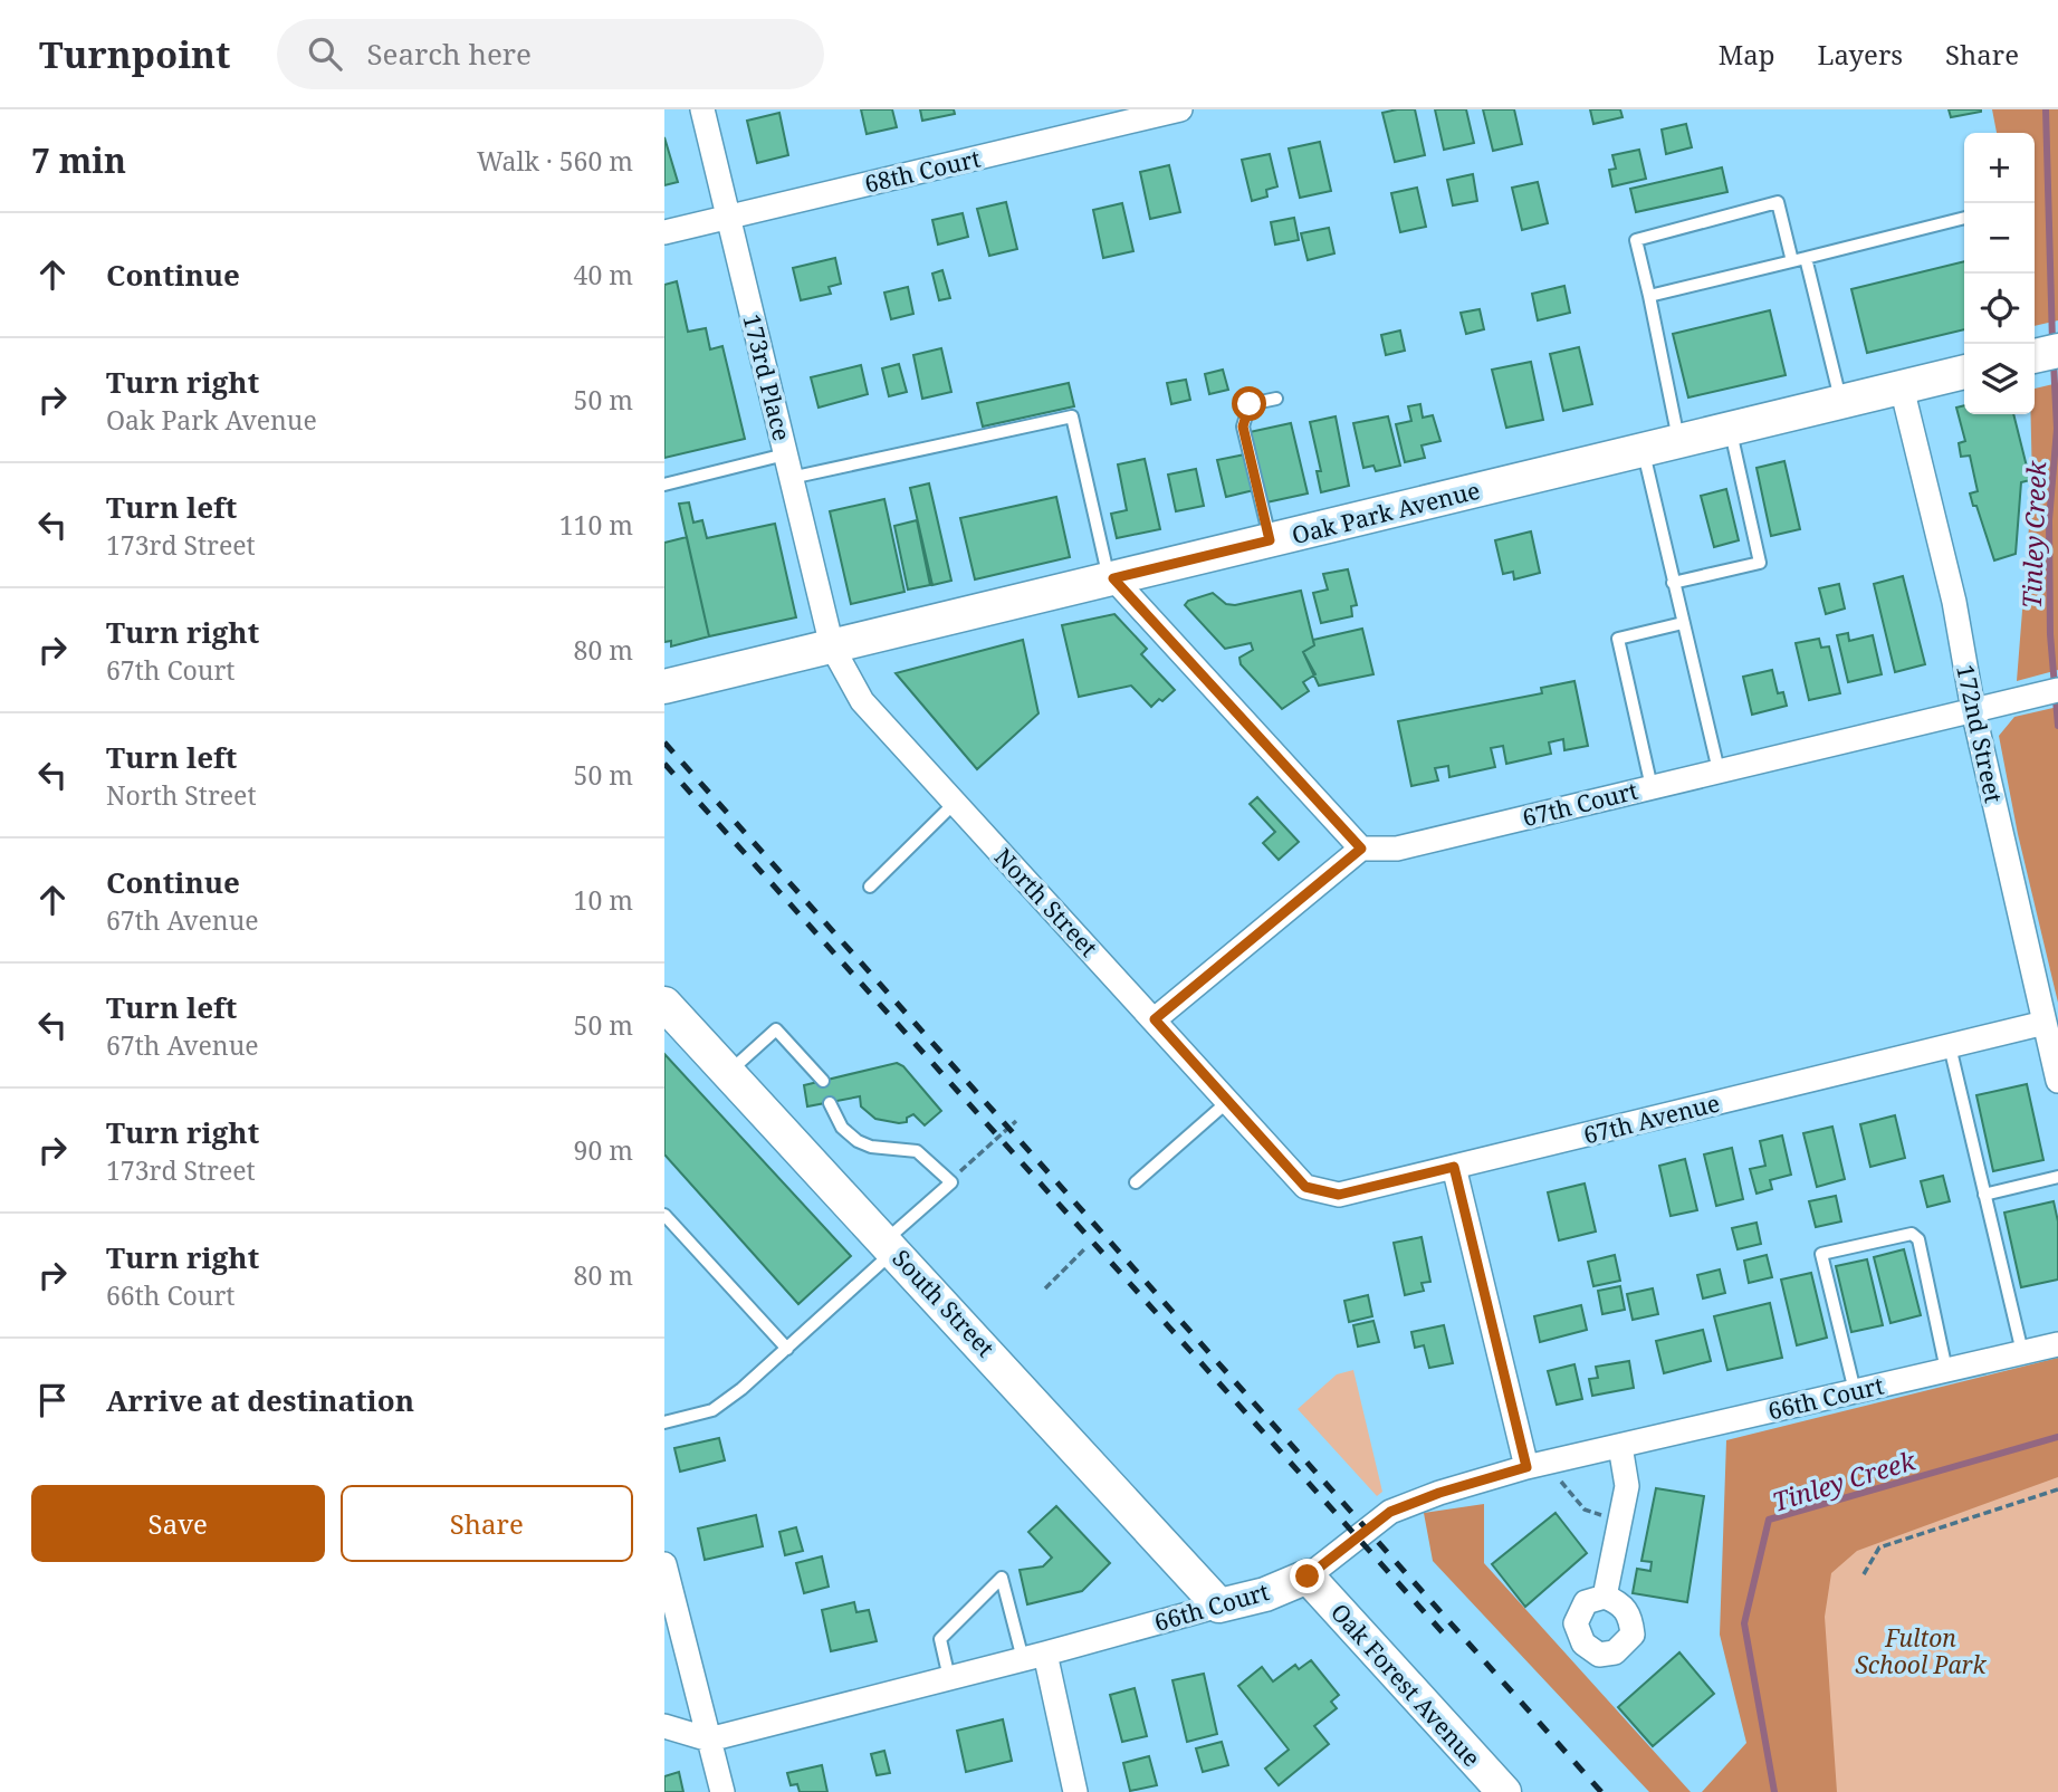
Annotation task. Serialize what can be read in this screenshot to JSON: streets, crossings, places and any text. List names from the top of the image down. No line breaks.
{"streets":{"street":["68th Court","173rd Place","Oak Park Avenue","172nd Street","67th Court","North Street","67th Avenue","South Street","66th Court","Oak Forest Avenue"]},"crossings":[["68th Court","173rd Place"],["173rd Place","Oak Park Avenue"],["173rd Place","North Street"],["Oak Park Avenue","172nd Street"],["Oak Park Avenue","North Street"],["172nd Street","67th Court"],["172nd Street","67th Avenue"],["North Street","67th Avenue"],["South Street","66th Court"],["66th Court","Oak Forest Avenue"]],"water":["Tinley Creek"],"parks":["Fulton School Park"],"page":{"header":"Turnpoint","search":"Search here","nav":["Map","Layers","Share"],"heading":["7 min","Walk · 560 m"],"map_buttons":["+","−"],"list":[["Continue","40 m"],["Turn right","Oak Park Avenue","50 m"],["Turn left","173rd Street","110 m"],["Turn right","67th Court","80 m"],["Turn left","North Street","50 m"],["Continue","67th Avenue","10 m"],["Turn left","67th Avenue","50 m"],["Turn right","173rd Street","90 m"],["Turn right","66th Court","80 m"],"Arrive at destination"],"buttons":["Save","Share"]}}
